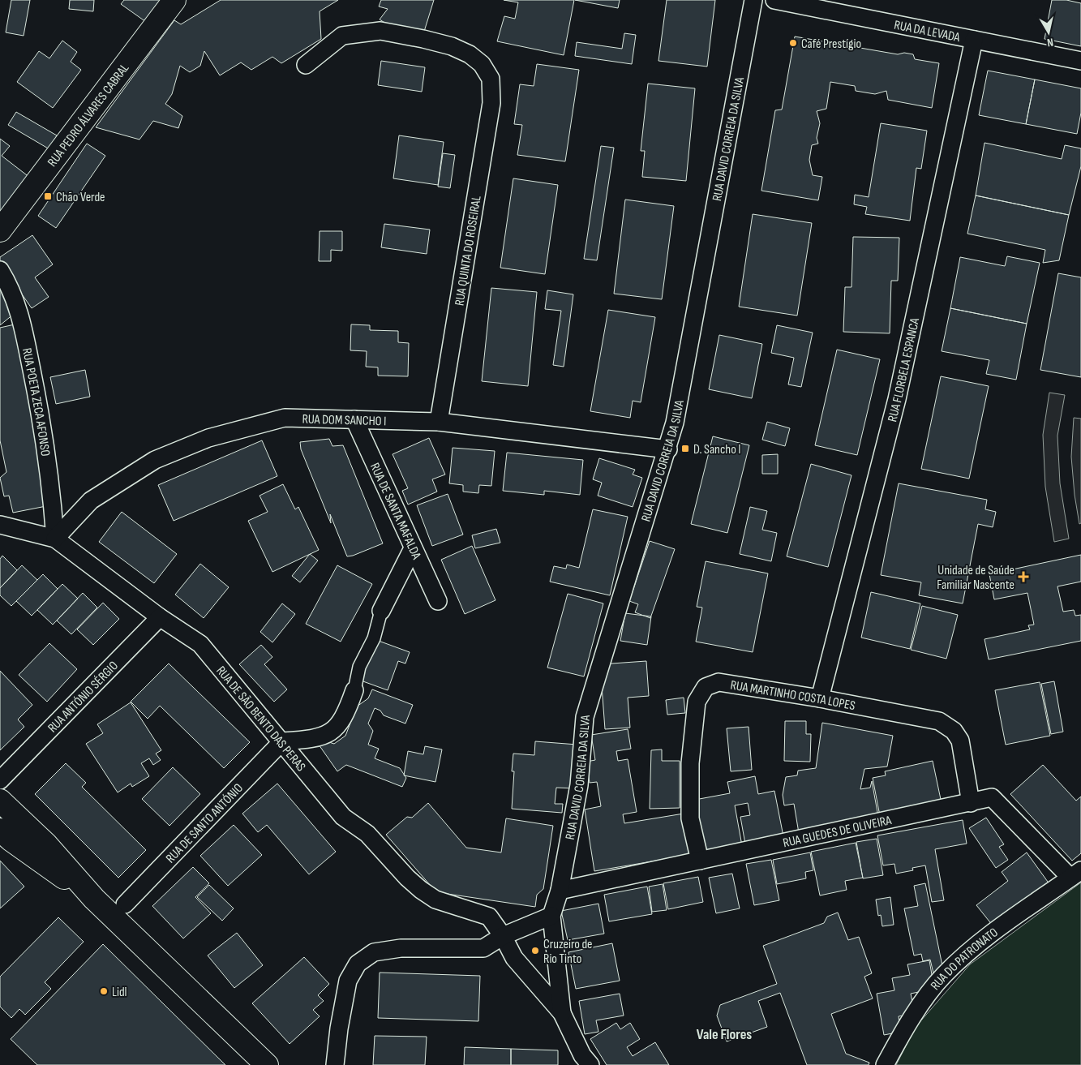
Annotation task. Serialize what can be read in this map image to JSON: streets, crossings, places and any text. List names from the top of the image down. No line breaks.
{"streets":{"main road":["RUA PEDRO ÁLVARES CABRAL"],"street":["RUA DA LEVADA","RUA DAVID CORREIA DA SILVA","RUA QUINTA DO ROSEIRAL","RUA FLORBELA ESPANCA","RUA POETA ZECA AFONSO","RUA DOM SANCHO I","RUA DE SANTA MAFALDA","RUA MARTINHO COSTA LOPES","RUA ANTÓNIO SÉRGIO","RUA DE SÃO BENTO DAS PERAS","RUA DE SANTO ANTÓNIO","RUA GUEDES DE OLIVEIRA","RUA DO PATRONATO"]},"crossings":[["RUA DA LEVADA","RUA FLORBELA ESPANCA"],["RUA DAVID CORREIA DA SILVA","RUA DOM SANCHO I"],["RUA DAVID CORREIA DA SILVA","RUA GUEDES DE OLIVEIRA"],["RUA QUINTA DO ROSEIRAL","RUA DOM SANCHO I"],["RUA FLORBELA ESPANCA","RUA MARTINHO COSTA LOPES"],["RUA POETA ZECA AFONSO","RUA DOM SANCHO I"],["RUA POETA ZECA AFONSO","RUA DE SÃO BENTO DAS PERAS"],["RUA DOM SANCHO I","RUA DE SANTA MAFALDA"],["RUA DOM SANCHO I","RUA DE SÃO BENTO DAS PERAS"],["RUA MARTINHO COSTA LOPES","RUA GUEDES DE OLIVEIRA"],["RUA ANTÓNIO SÉRGIO","RUA DE SÃO BENTO DAS PERAS"],["RUA DE SÃO BENTO DAS PERAS","RUA DE SANTO ANTÓNIO"],["RUA GUEDES DE OLIVEIRA","RUA DO PATRONATO"]],"districts":["Vale Flores"],"places":{"other":["Café Prestígio","Cruzeiro de Rio Tinto","Lidl"],"transit":["Chão Verde","D. Sancho I"],"health":["Unidade de Saúde Familiar Nascente"]},"north":"bottom"}
